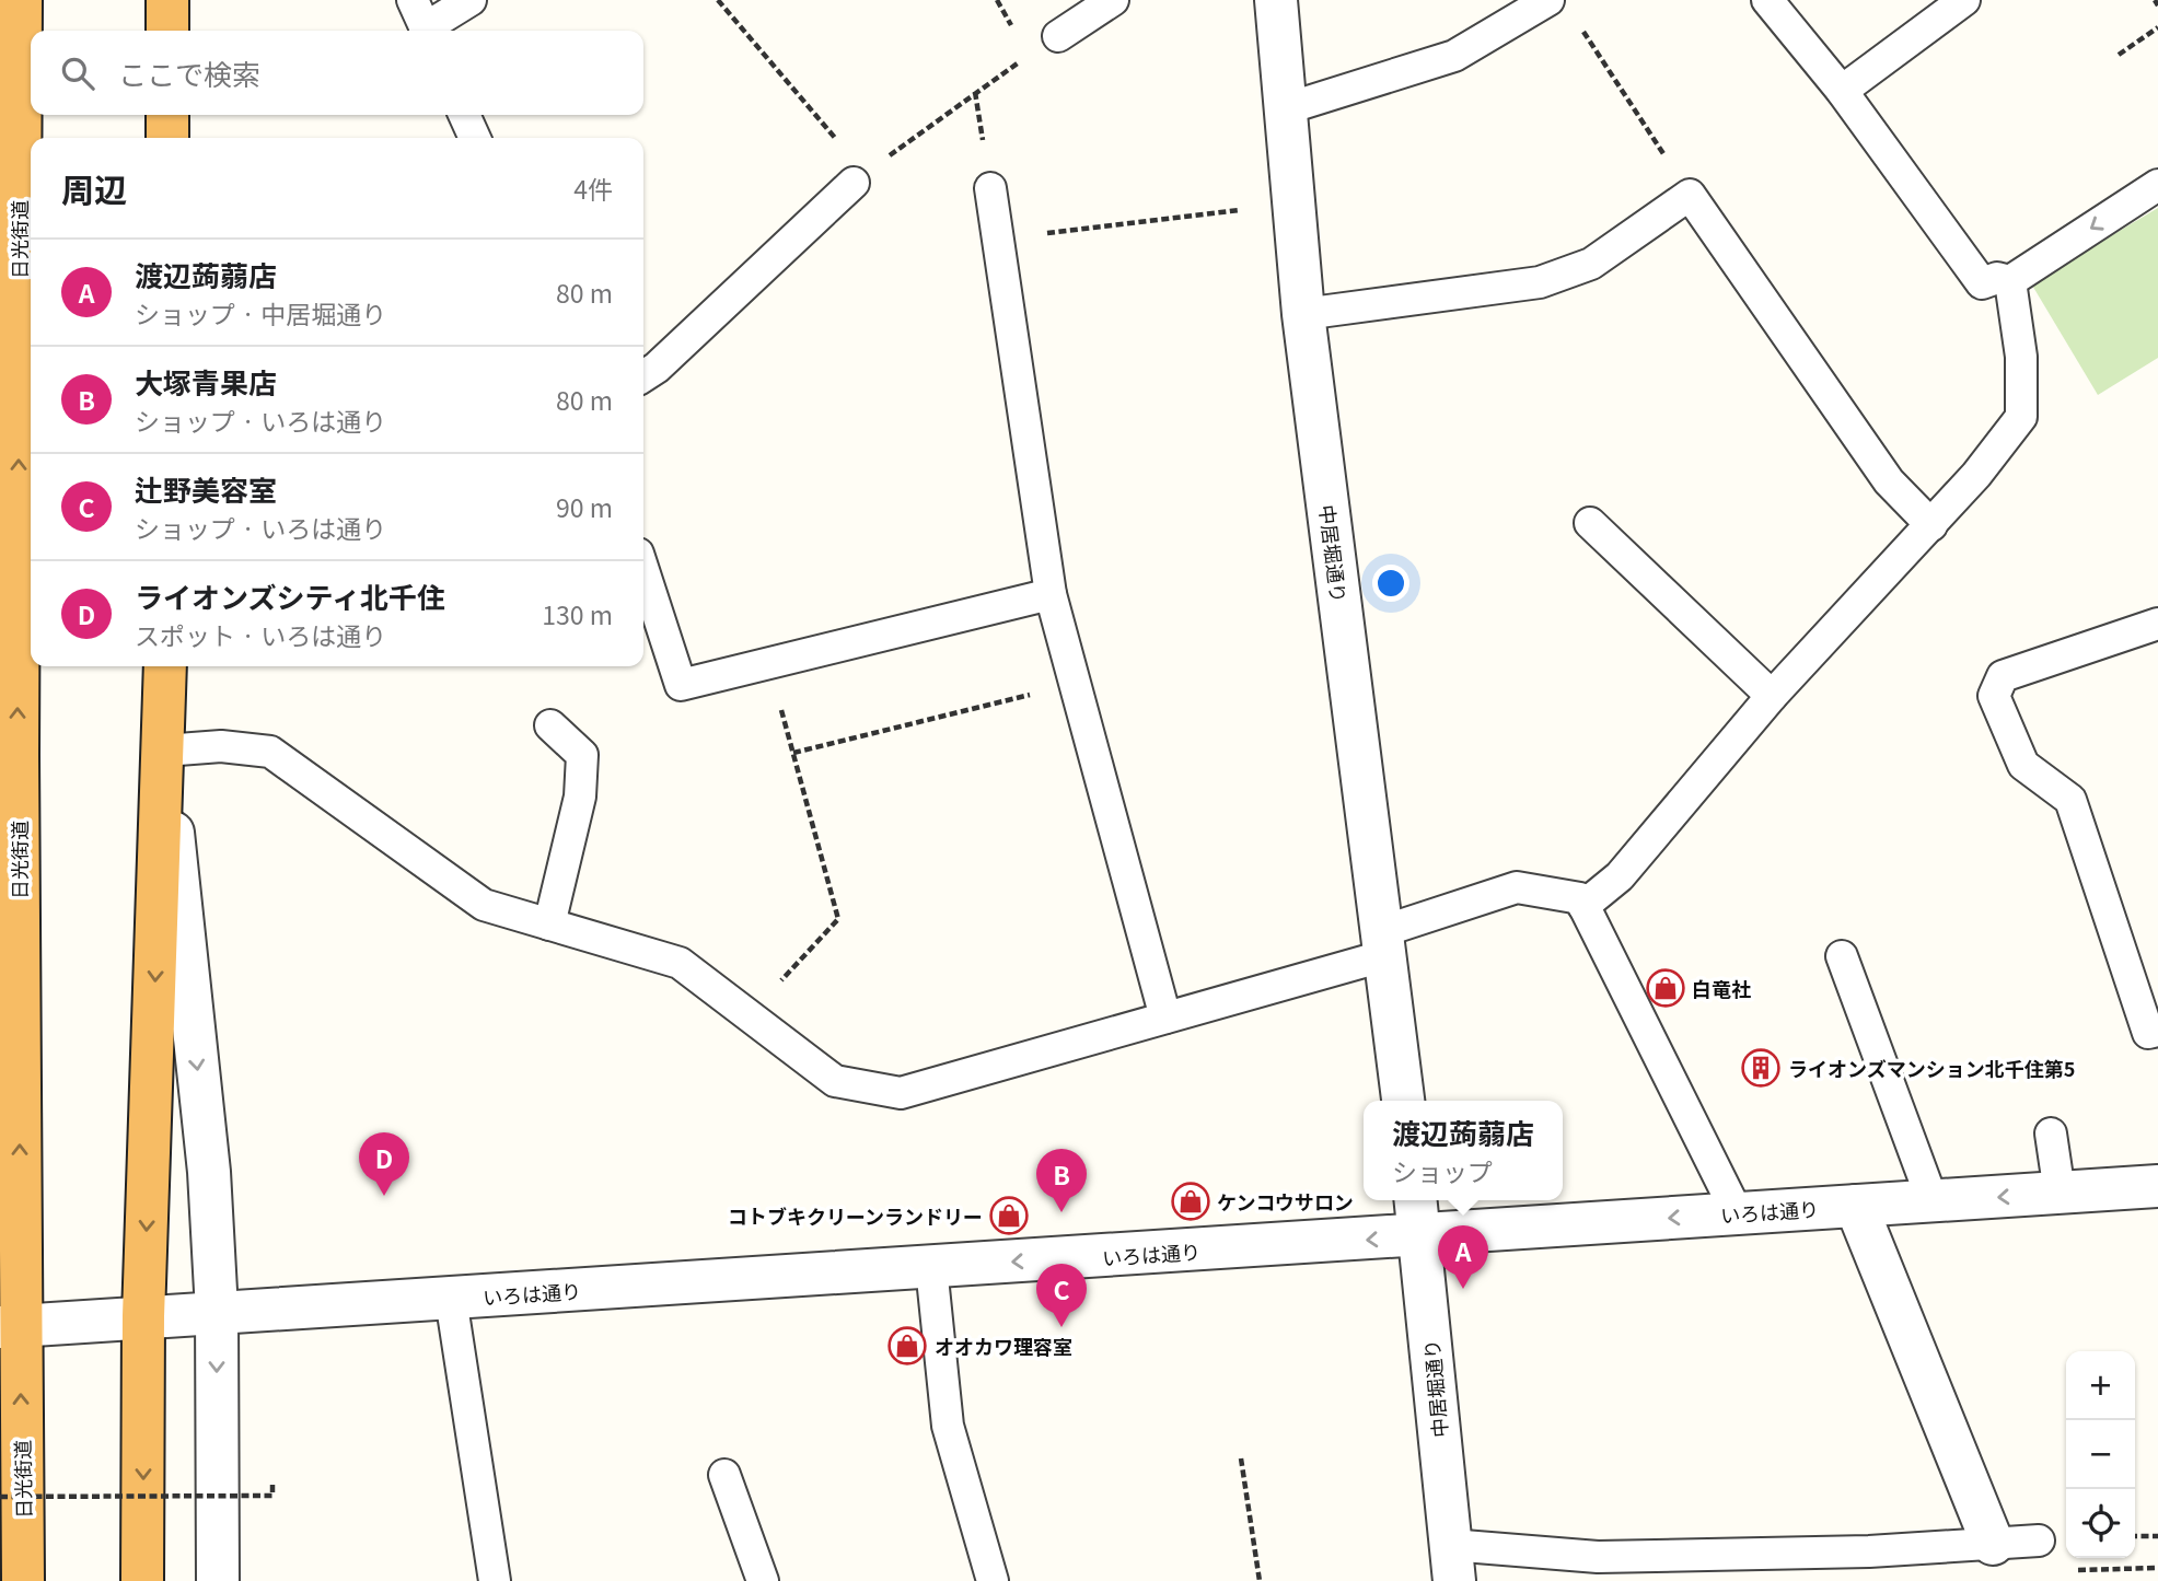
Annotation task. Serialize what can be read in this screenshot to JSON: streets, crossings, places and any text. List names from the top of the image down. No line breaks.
{"streets":{"highway":["日光街道"],"street":["中居堀通り","いろは通り"]},"crossings":[["日光街道","いろは通り"],["中居堀通り","いろは通り"]],"one_way":["いろは通り"],"places":{"shop":["白竜社","ケンコウサロン","コトブキクリーンランドリー","オオカワ理容室"],"building":["ライオンズマンション北千住第5"]},"page":{"search":"ここで検索","heading":["周辺","4件"],"list":[{"mark":"A","name":"渡辺蒟蒻店","note":"ショップ · 中居堀通り","value":"80 m"},{"mark":"B","name":"大塚青果店","note":"ショップ · いろは通り","value":"80 m"},{"mark":"C","name":"辻野美容室","note":"ショップ · いろは通り","value":"90 m"},{"mark":"D","name":"ライオンズシティ北千住","note":"スポット · いろは通り","value":"130 m"}],"popup":["渡辺蒟蒻店","ショップ"],"pins":["D","B","A","C"],"map_buttons":["+","−"]}}
